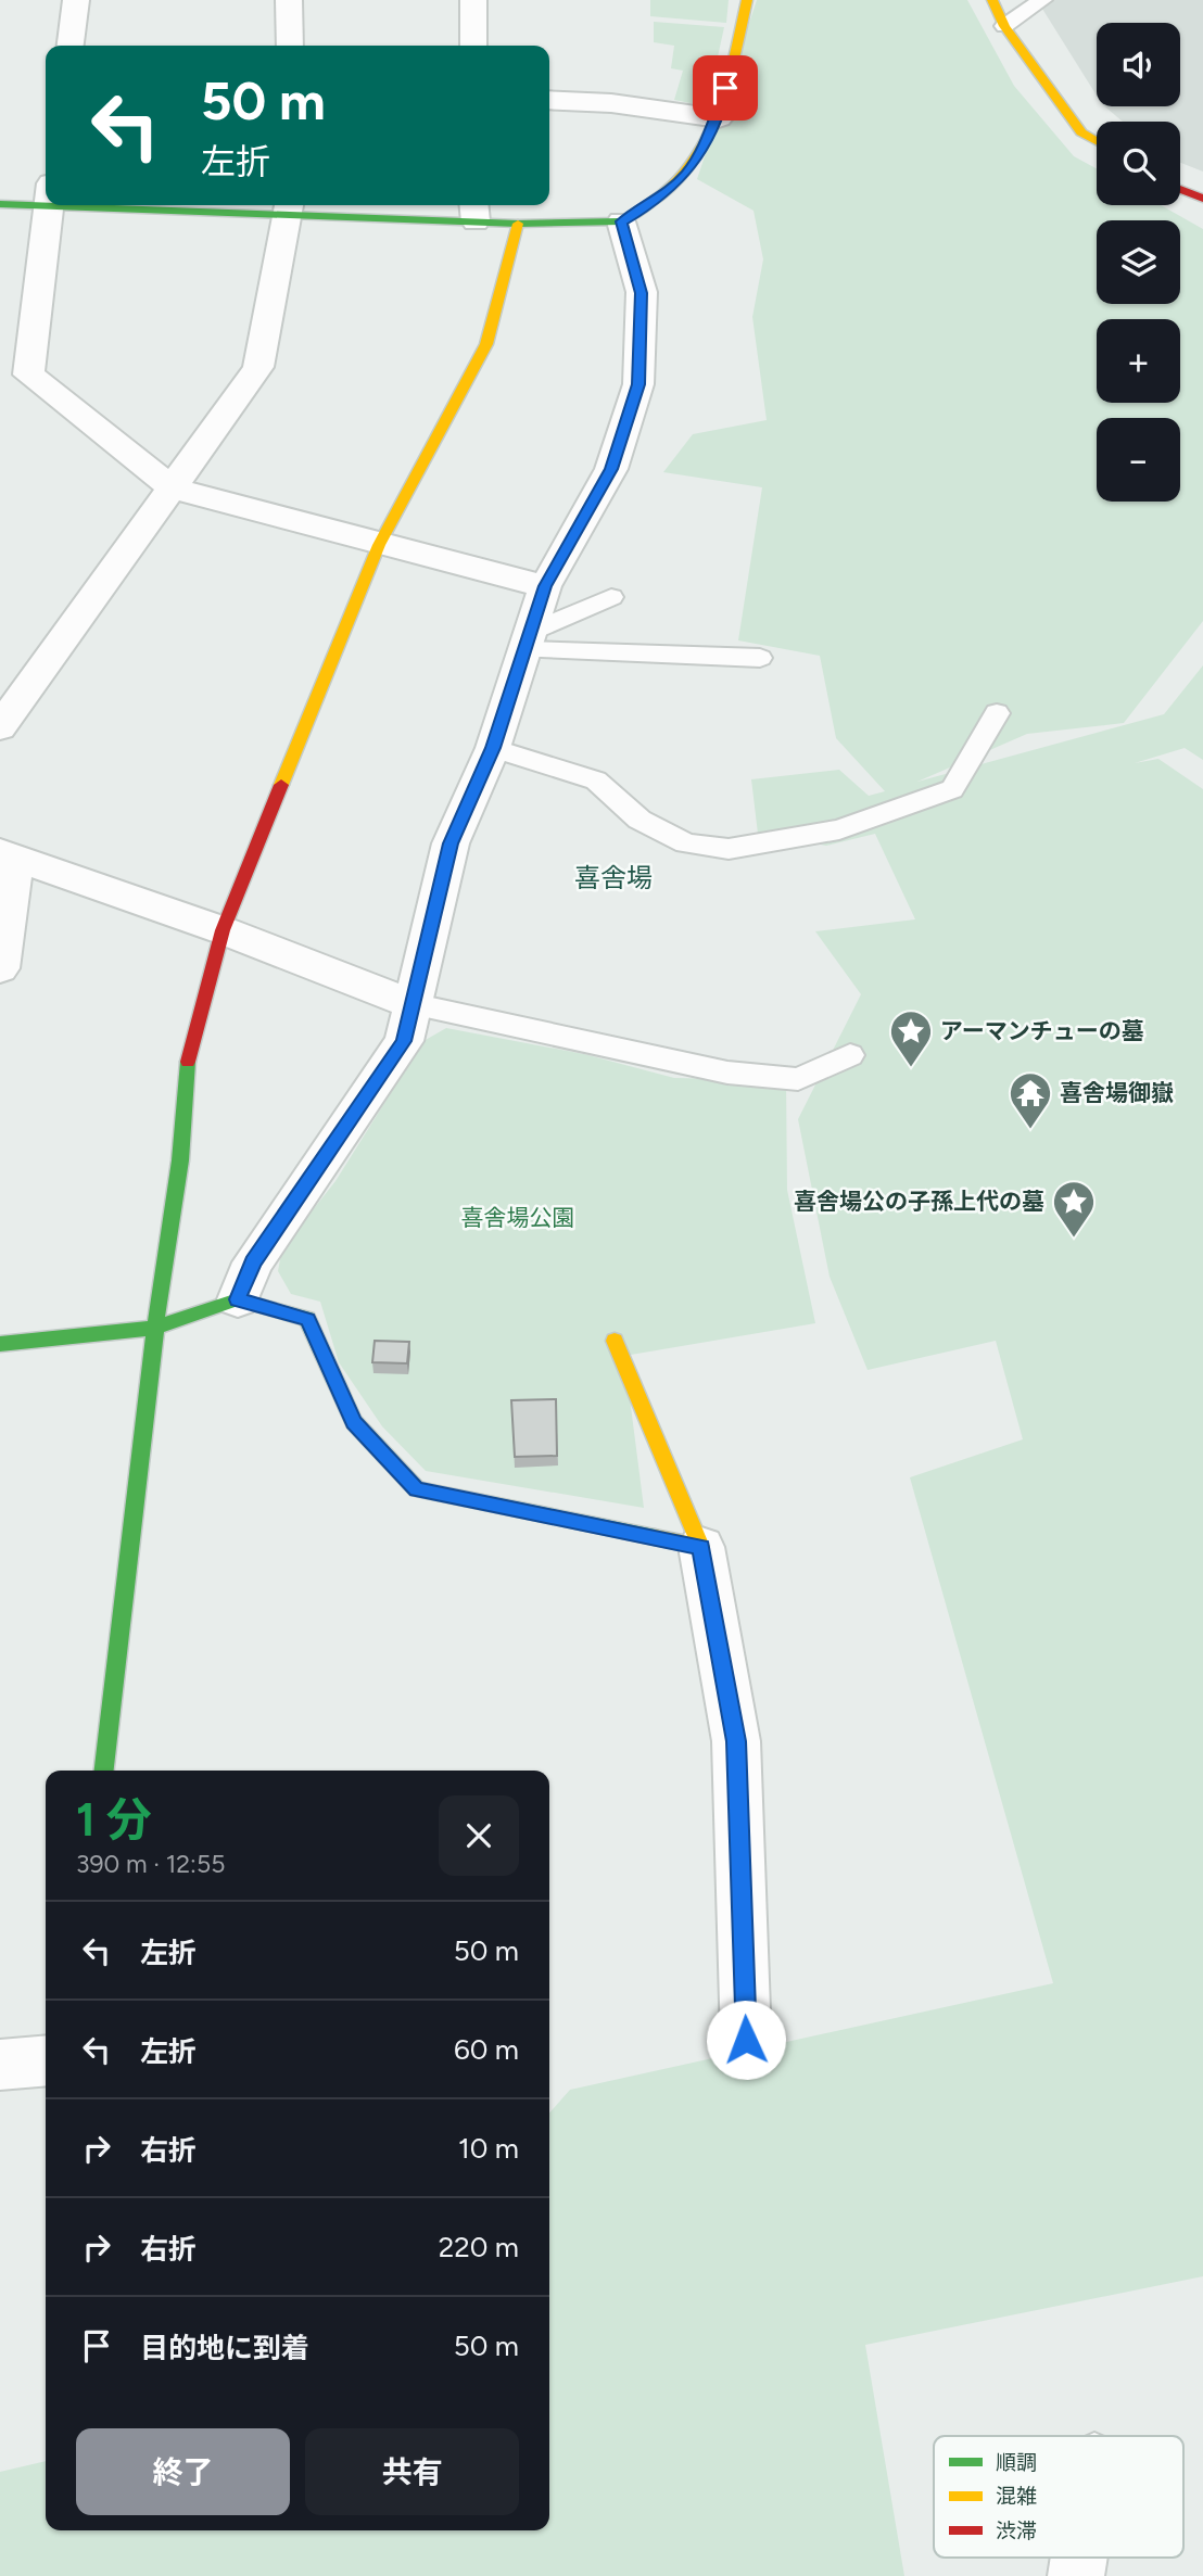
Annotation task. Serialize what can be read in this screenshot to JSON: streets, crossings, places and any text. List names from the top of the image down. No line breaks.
{"districts":["喜舎場"],"parks":["喜舎場公園"],"places":{"place":["アーマンチューの墓","喜舎場公の子孫上代の墓"],"temple":["喜舎場御嶽"]},"legend":["順調","混雑","渋滞"],"page":{"map_buttons":["+","−"],"turn":["50 m","左折"],"heading":["1 分","390 m · 12:55"],"list":[{"name":"左折","value":"50 m"},{"name":"左折","value":"60 m"},{"name":"右折","value":"10 m"},{"name":"右折","value":"220 m"},{"name":"目的地に到着","value":"50 m"}],"buttons":["終了","共有"]}}
